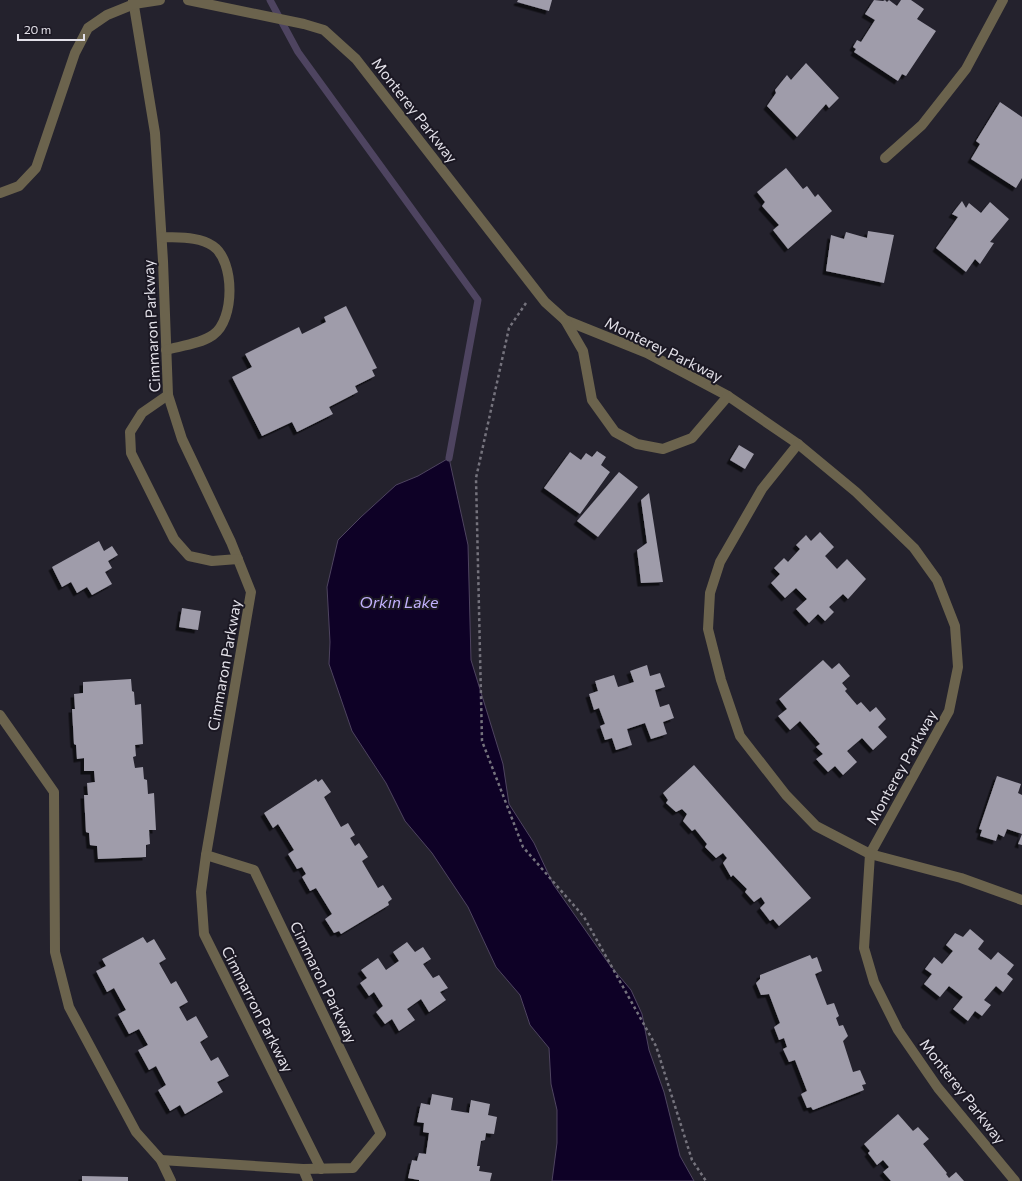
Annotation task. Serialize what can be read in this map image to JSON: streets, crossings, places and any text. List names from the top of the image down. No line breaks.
{"streets":{"street":["Monterey Parkway","Cimmaron Parkway","Cimmarron Parkway"]},"crossings":[["Cimmaron Parkway","Cimmarron Parkway"]],"water":["Orkin Lake"],"scale_bar":"20 m"}
